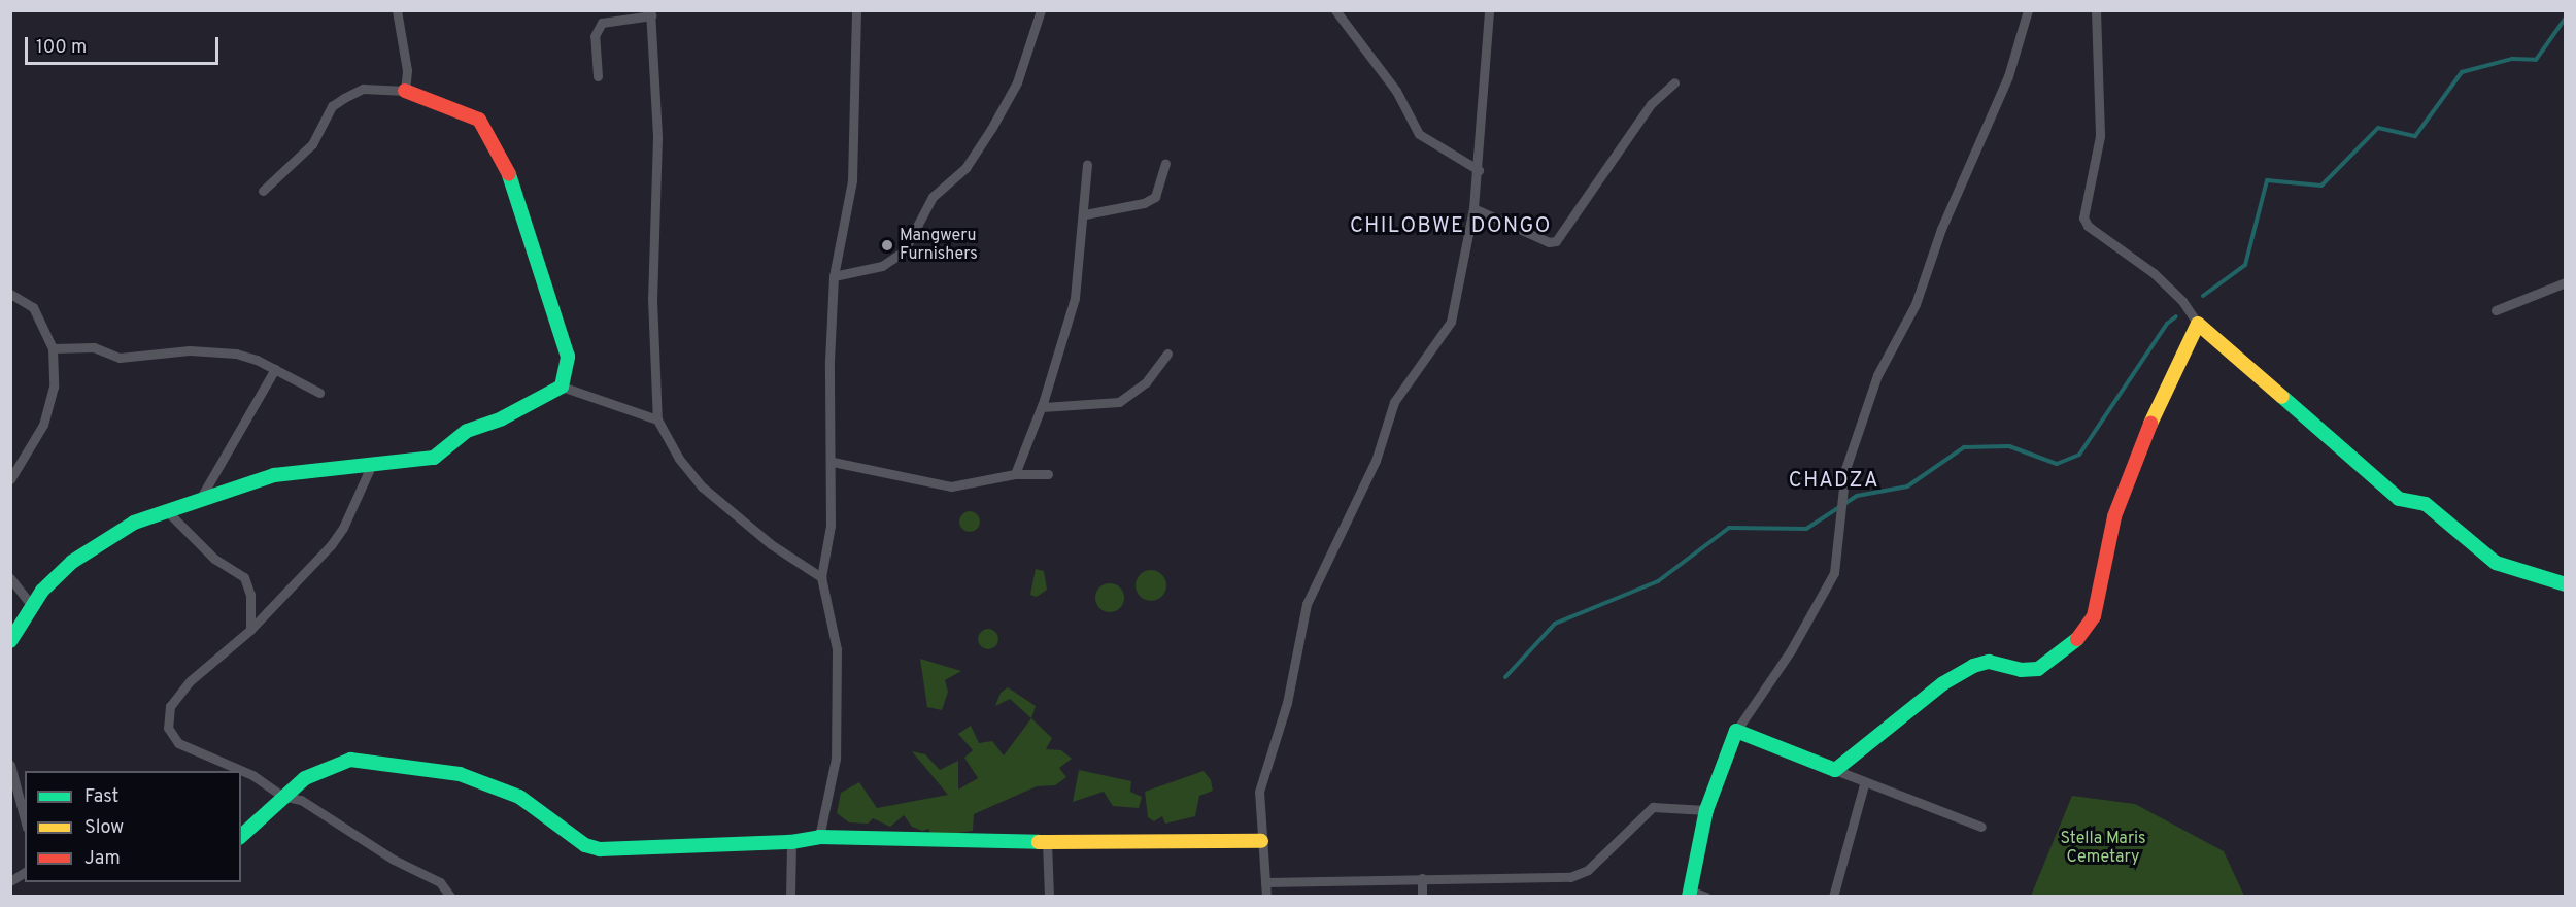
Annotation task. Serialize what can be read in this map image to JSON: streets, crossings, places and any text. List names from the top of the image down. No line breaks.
{"districts":["CHILOBWE DONGO","CHADZA"],"parks":["Stella Maris Cemetary"],"places":["Mangweru Furnishers"],"legend":["Fast","Slow","Jam"],"scale_bar":"100 m"}
